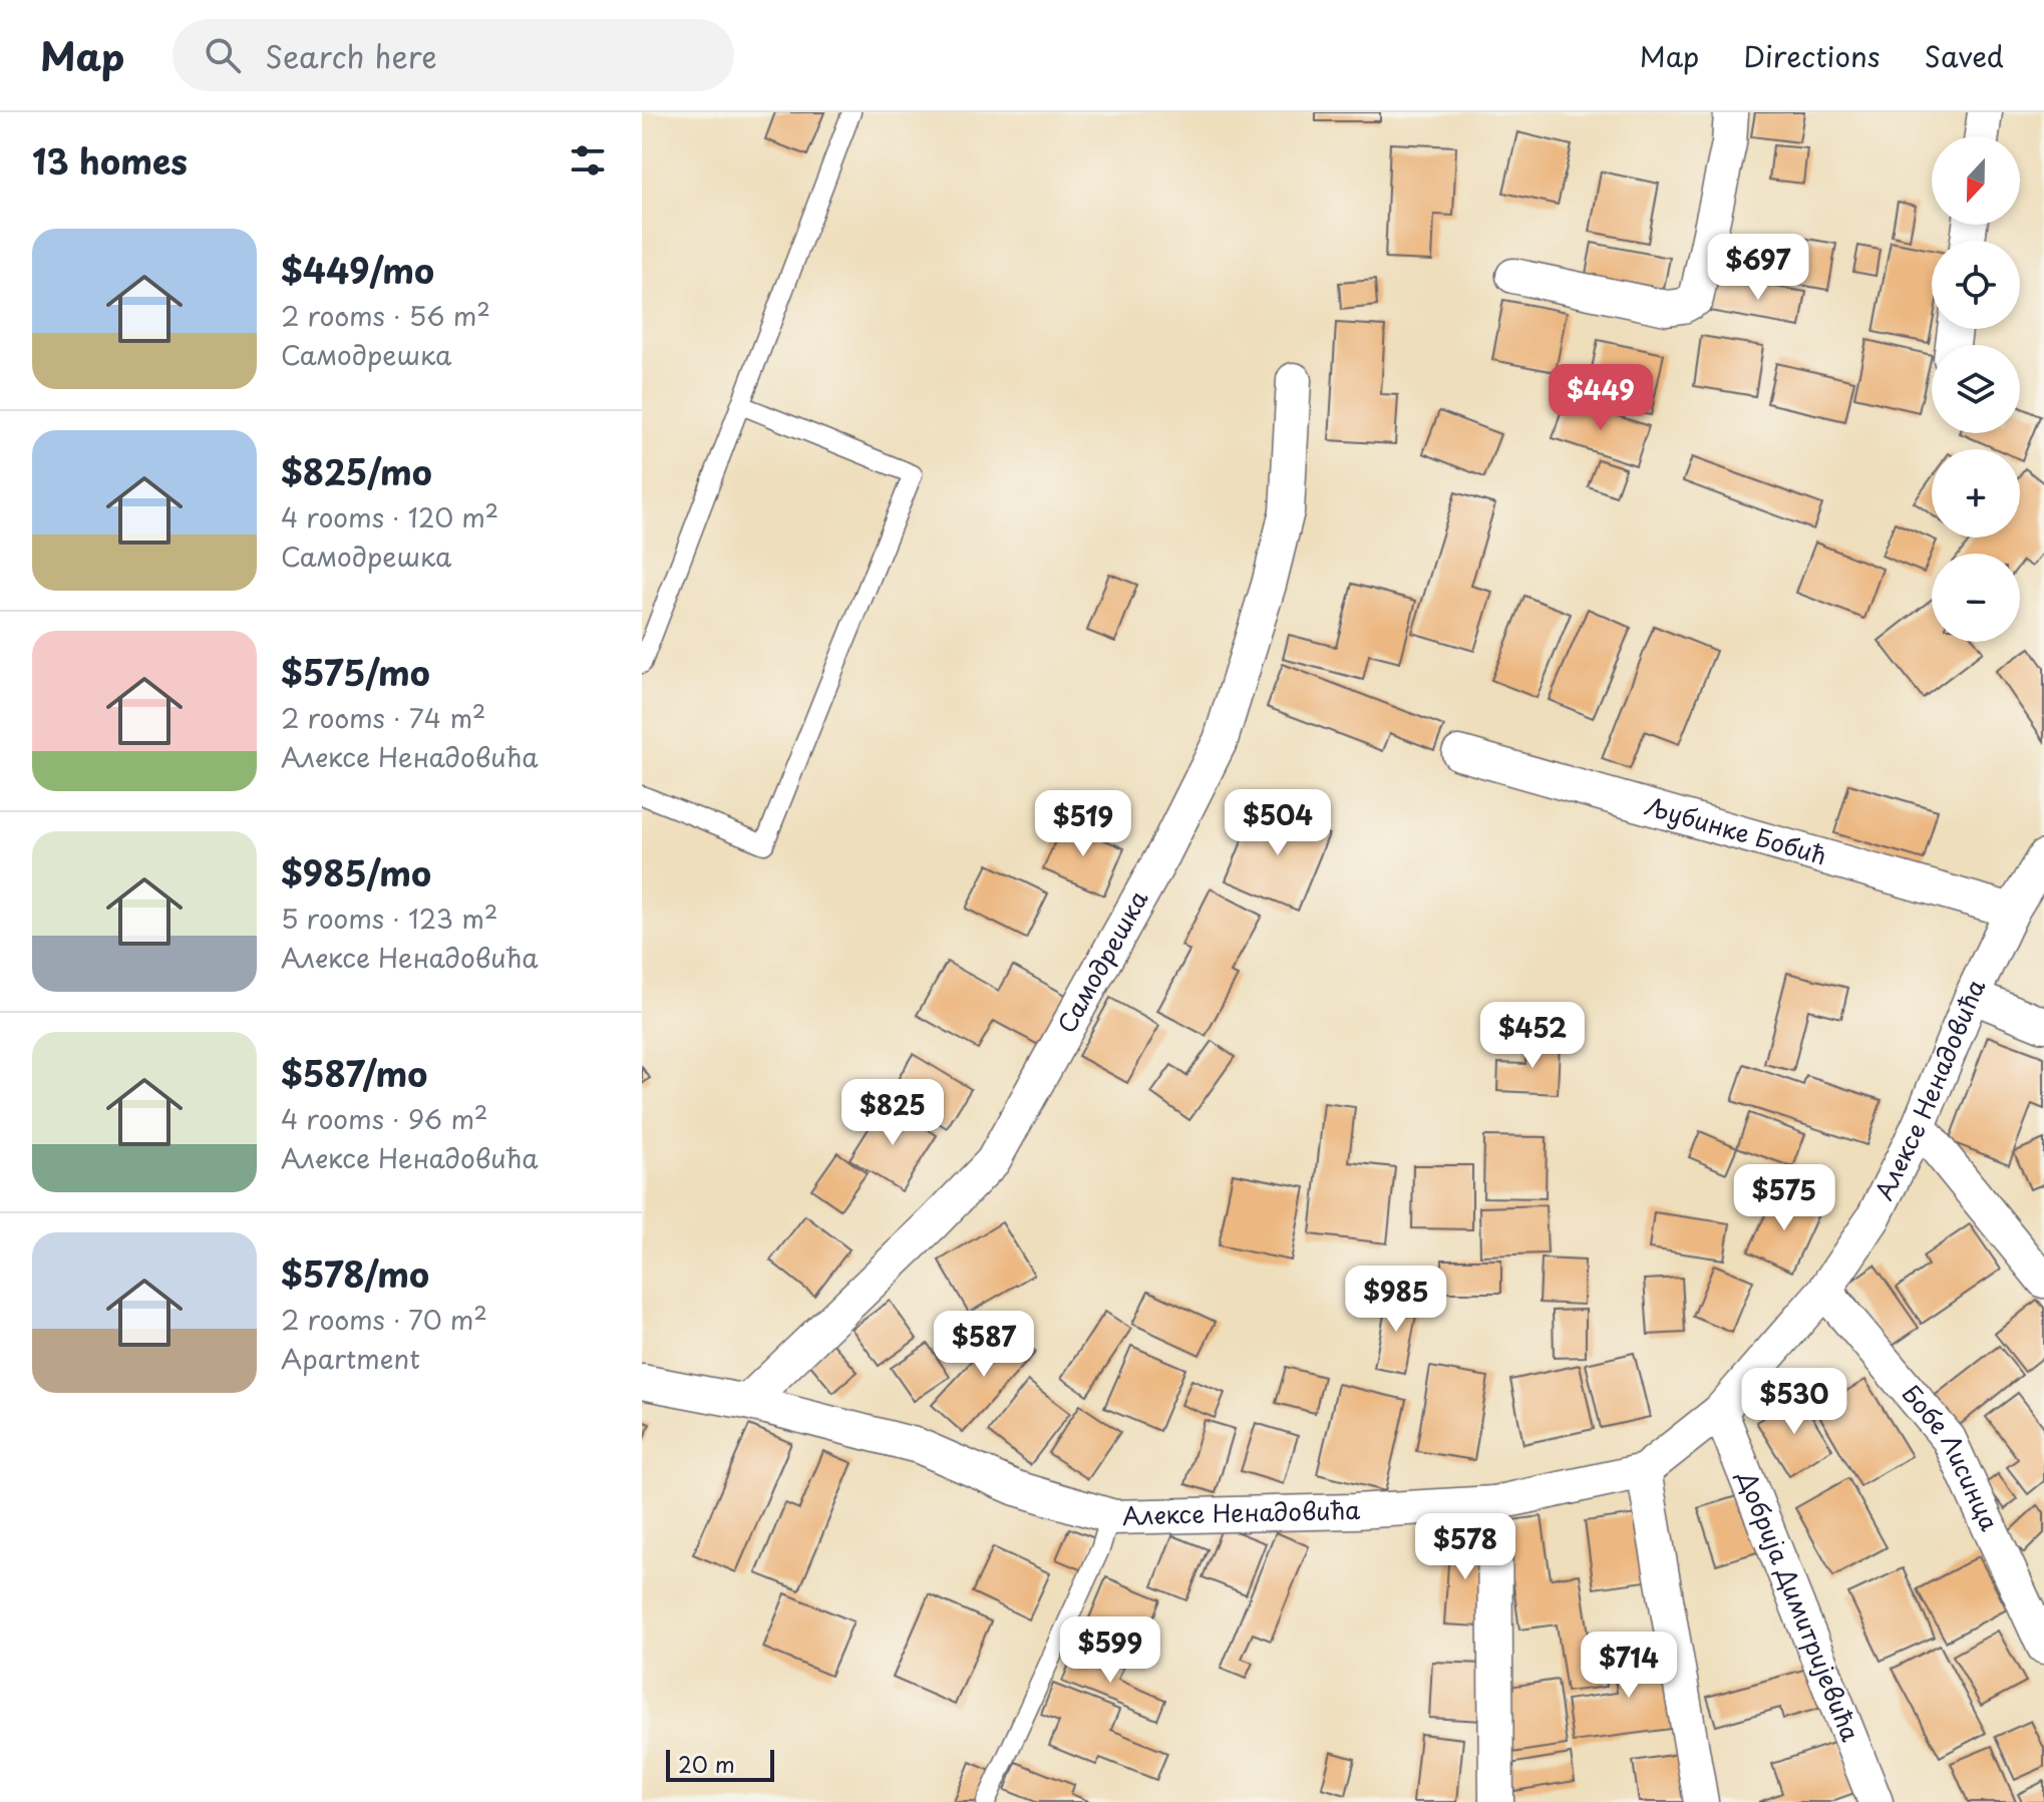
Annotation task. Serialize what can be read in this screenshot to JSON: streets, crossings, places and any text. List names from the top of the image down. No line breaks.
{"streets":{"street":["Љубинке Бобић","Самодрешка","Алексе Ненадовића","Бобе Лисинца","Добрија Димитријевића"]},"crossings":[["Љубинке Бобић","Алексе Ненадовића"],["Самодрешка","Алексе Ненадовића"],["Алексе Ненадовића","Бобе Лисинца"],["Алексе Ненадовића","Добрија Димитријевића"]],"scale_bar":"20 m","north":"bottom","page":{"header":"Map","search":"Search here","nav":["Map","Directions","Saved"],"heading":"13 homes","map_buttons":["+","−"],"list":[{"name":"$449/mo","note":"2 rooms · 56 m² · Самодрешка"},{"name":"$825/mo","note":"4 rooms · 120 m² · Самодрешка"},{"name":"$575/mo","note":"2 rooms · 74 m² · Алексе Ненадовића"},{"name":"$985/mo","note":"5 rooms · 123 m² · Алексе Ненадовића"},{"name":"$587/mo","note":"4 rooms · 96 m² · Алексе Ненадовића"},{"name":"$578/mo","note":"2 rooms · 70 m² · Apartment"}],"price":["$697","$449","$504","$519","$452","$825","$575","$985","$587","$530","$578","$599","$714"],"scale":"20 m"}}
